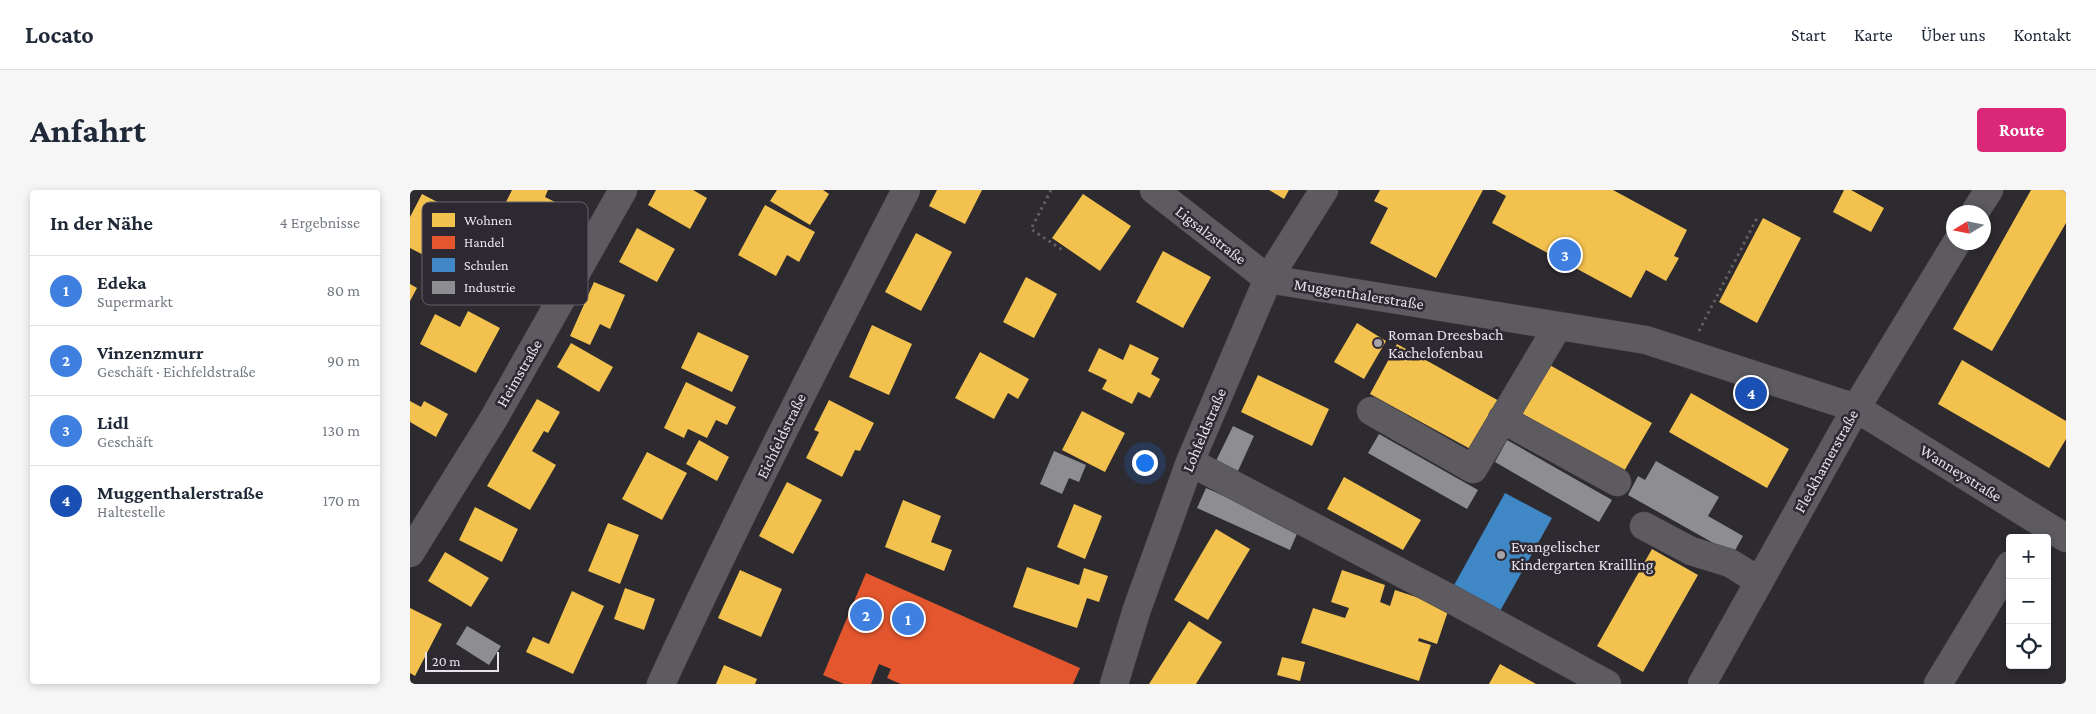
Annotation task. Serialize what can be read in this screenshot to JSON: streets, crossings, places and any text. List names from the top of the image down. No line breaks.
{"streets":{"street":["Ligsalzstraße","Muggenthalerstraße","Heimstraße","Lohfeldstraße","Eichfeldstraße","Fleckhamerstraße","Wanneystraße"]},"crossings":[["Ligsalzstraße","Muggenthalerstraße"],["Ligsalzstraße","Lohfeldstraße"],["Muggenthalerstraße","Lohfeldstraße"],["Muggenthalerstraße","Fleckhamerstraße"],["Muggenthalerstraße","Wanneystraße"],["Fleckhamerstraße","Wanneystraße"]],"places":["Roman Dreesbach Kachelofenbau","Evangelischer Kindergarten Krailling"],"legend":["Wohnen","Handel","Schulen","Industrie"],"scale_bar":"20 m","north":"left","page":{"header":"Locato","nav":["Start","Karte","Über uns","Kontakt"],"buttons":"Route","title":"Anfahrt","heading":["In der Nähe","4 Ergebnisse"],"pins":["3","4","2","1"],"list":[{"mark":"1","name":"Edeka","note":"Supermarkt","value":"80 m"},{"mark":"2","name":"Vinzenzmurr","note":"Geschäft · Eichfeldstraße","value":"90 m"},{"mark":"3","name":"Lidl","note":"Geschäft","value":"130 m"},{"mark":"4","name":"Muggenthalerstraße","note":"Haltestelle","value":"170 m"}],"map_buttons":["+","−"],"scale":"20 m"}}
